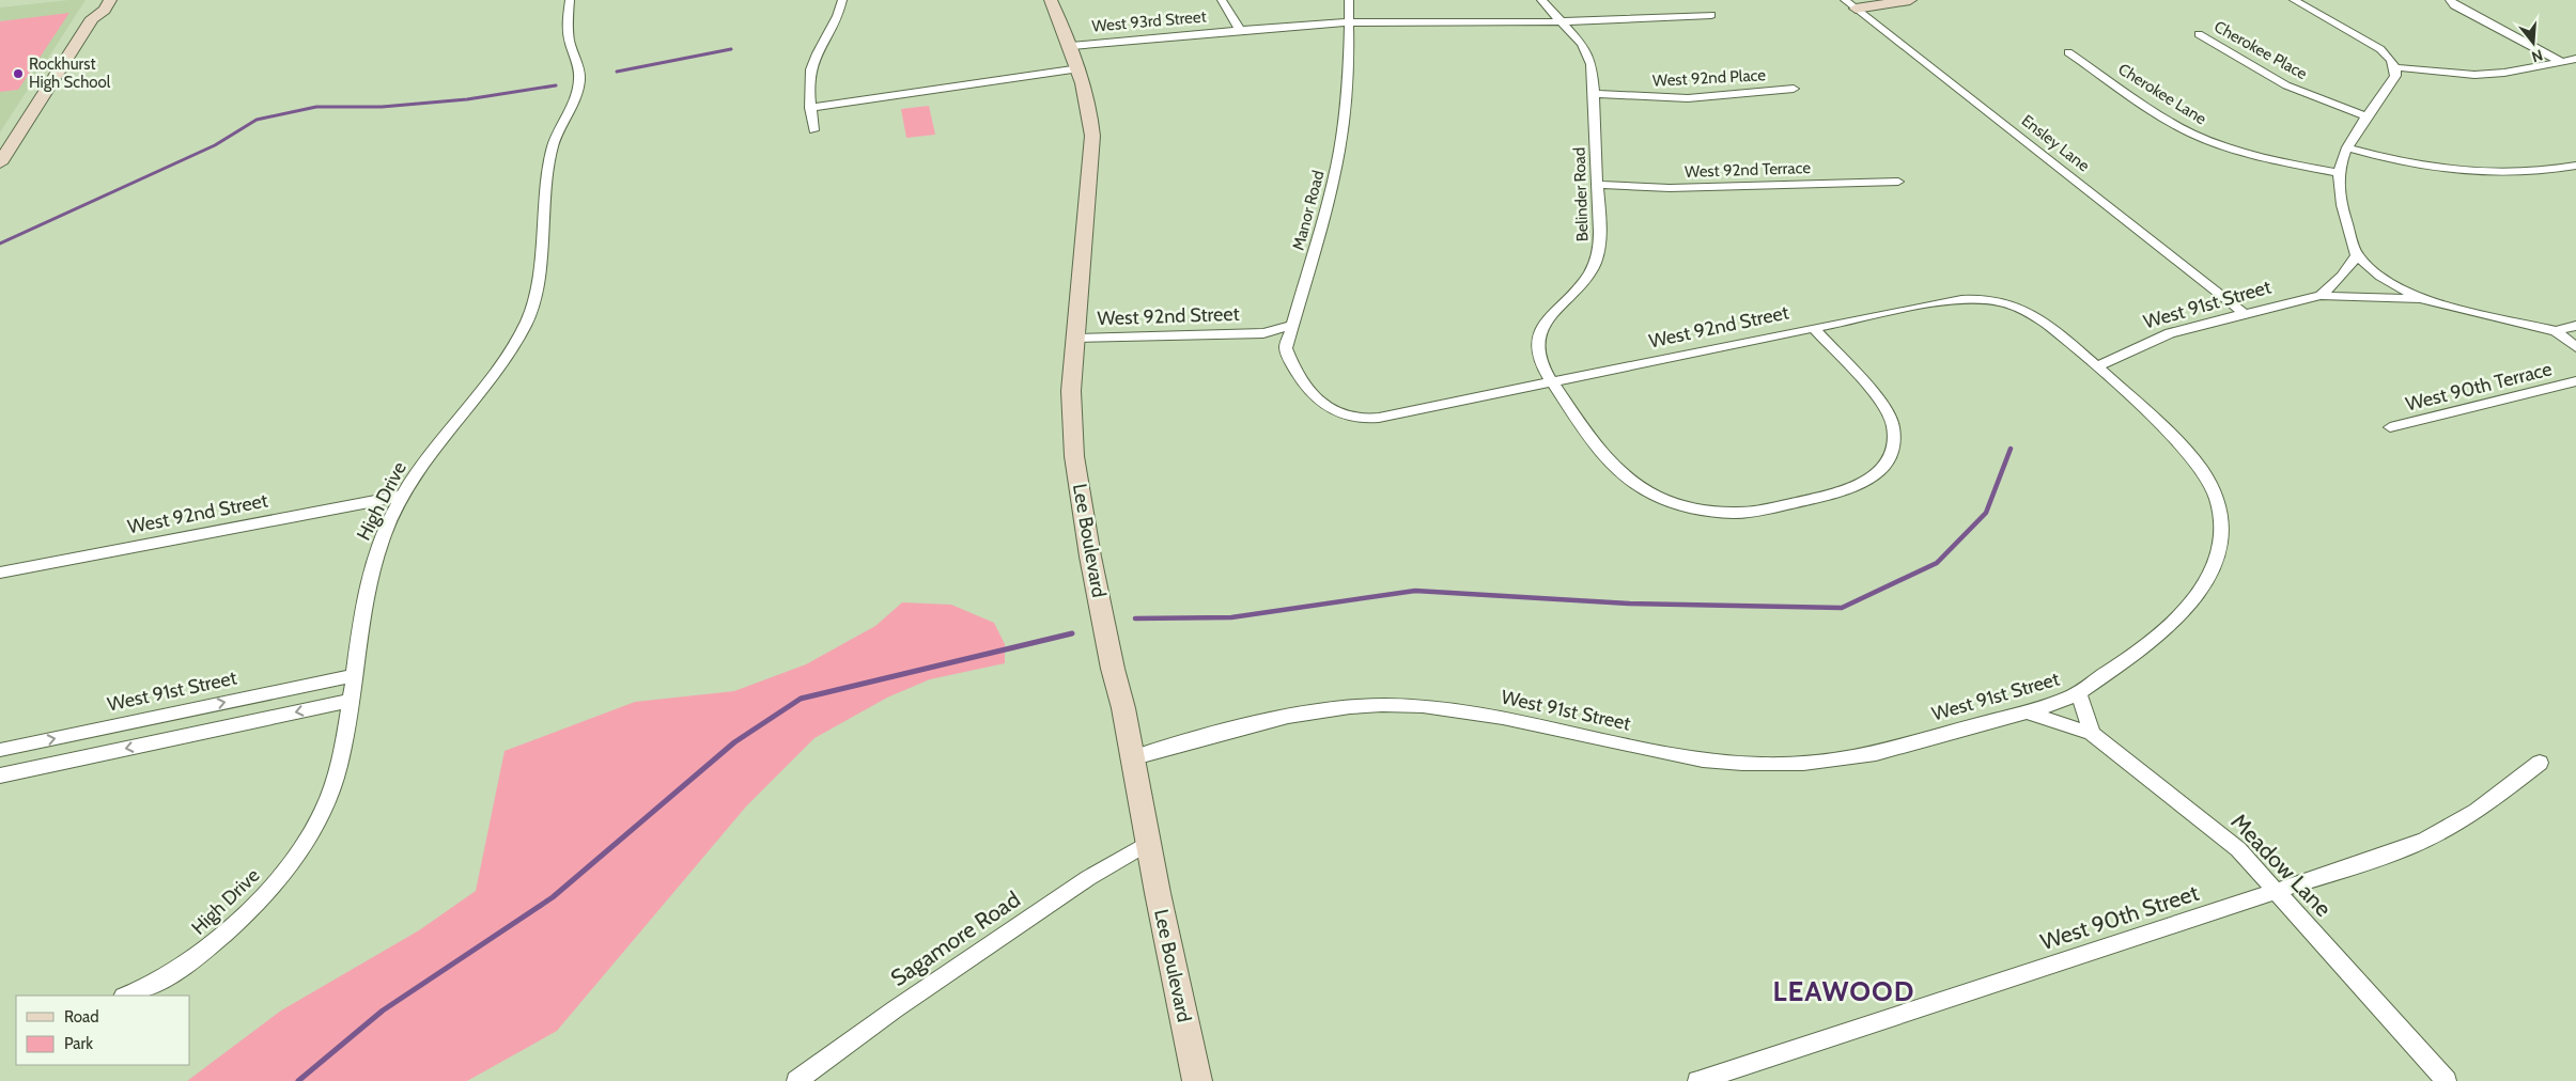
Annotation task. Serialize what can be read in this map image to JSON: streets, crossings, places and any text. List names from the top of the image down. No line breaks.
{"streets":{"street":["West 93rd Street","Cherokee Place","West 92nd Place","Cherokee Lane","Ensley Lane","West 92nd Terrace","Belinder Road","Manor Road","West 91st Street","West 92nd Street","West 90th Terrace","High Drive","Lee Boulevard","Meadow Lane","West 90th Street","Sagamore Road"]},"crossings":[["West 93rd Street","Belinder Road"],["West 93rd Street","Manor Road"],["West 93rd Street","Lee Boulevard"],["West 92nd Place","Belinder Road"],["Ensley Lane","West 91st Street"],["West 92nd Terrace","Belinder Road"],["Belinder Road","West 92nd Street"],["Manor Road","West 92nd Street"],["West 91st Street","West 92nd Street"],["West 91st Street","High Drive"],["West 91st Street","Lee Boulevard"],["West 92nd Street","High Drive"],["West 92nd Street","Lee Boulevard"],["Lee Boulevard","Sagamore Road"],["Meadow Lane","West 90th Street"]],"districts":["LEAWOOD"],"places":["Rockhurst High School"],"legend":["Road","Park"],"north":"bottom"}
